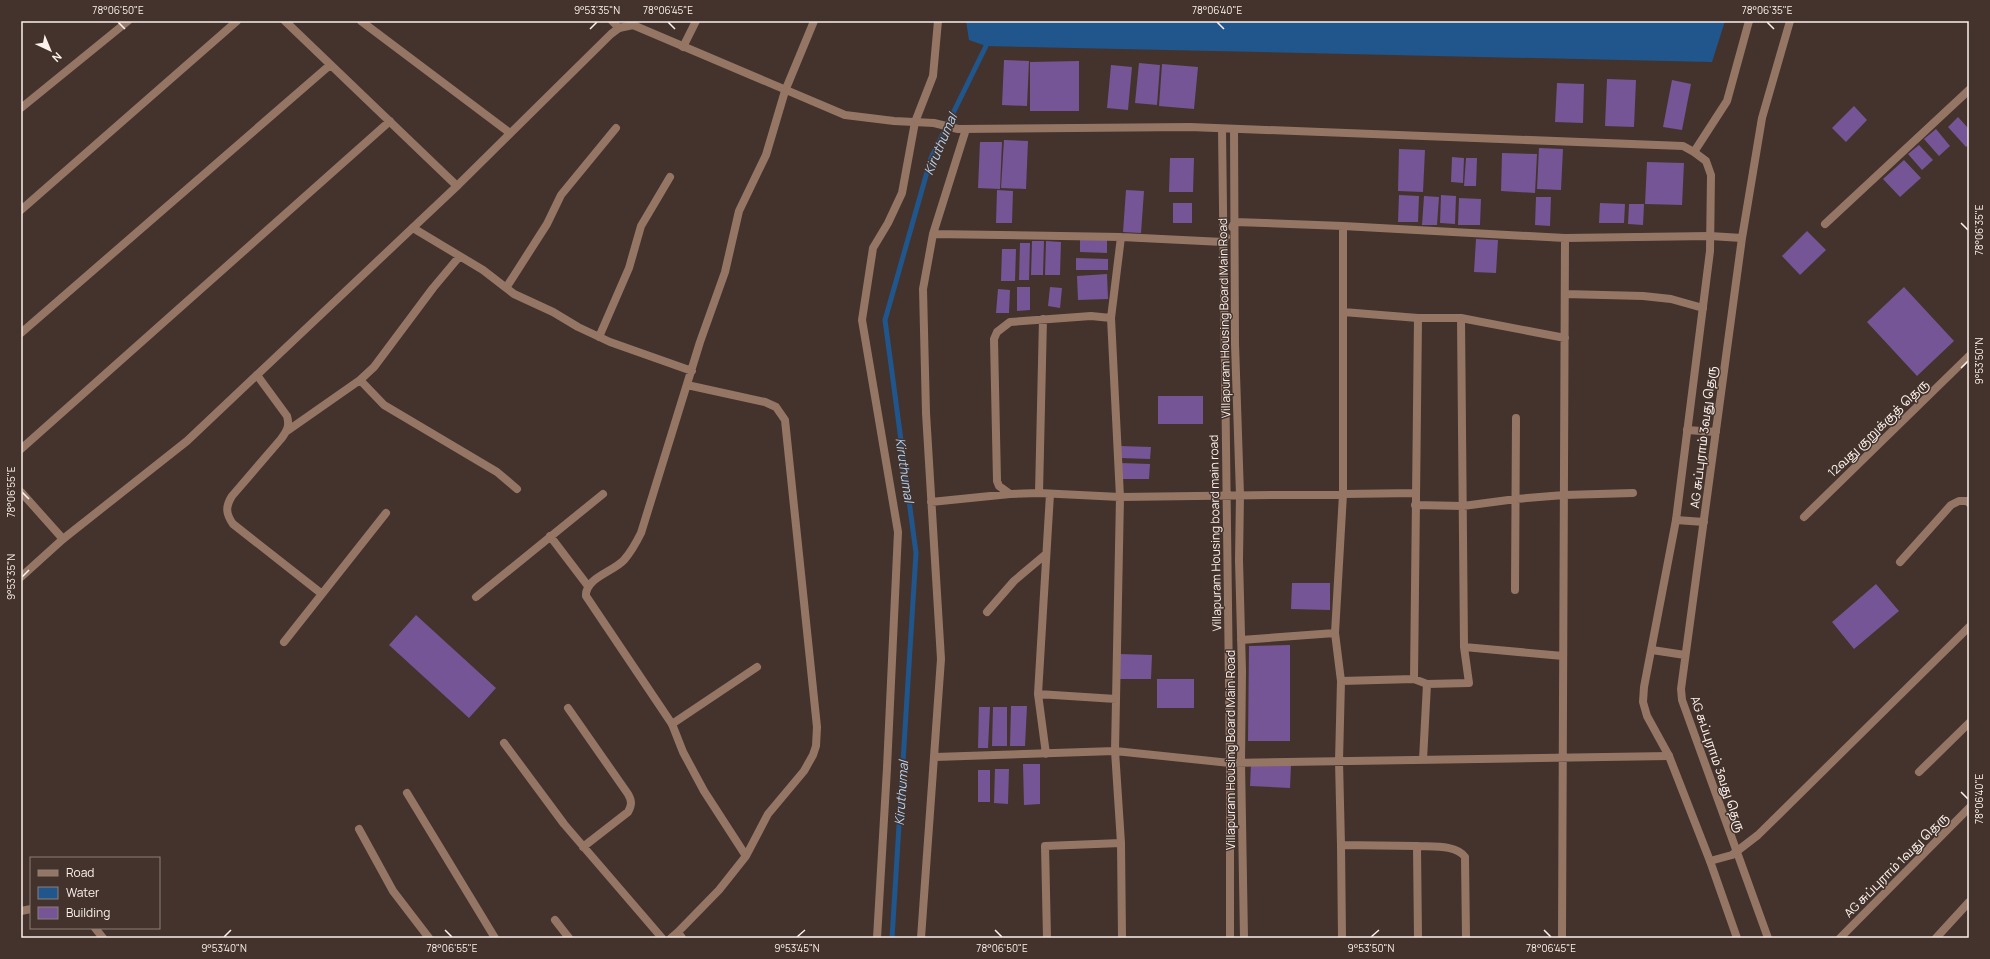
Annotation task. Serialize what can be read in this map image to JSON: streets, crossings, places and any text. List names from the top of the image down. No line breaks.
{"streets":{"street":["Villapuram Housing Board Main Road","12வது குறுக்குத் தெரு","AG சுப்புராம் 3வது தெரு","Villapuram Housing board main road","AG சுப்புராம் 1வது தெரு"]},"water":["Kiruthumal"],"legend":["Road","Water","Building"],"north":"bottom right","coordinates":["78°06'50\"E","9°53'35\"N","78°06'45\"E","78°06'40\"E","78°06'35\"E","9°53'50\"N","78°06'55\"E","9°53'40\"N","9°53'45\"N"]}
